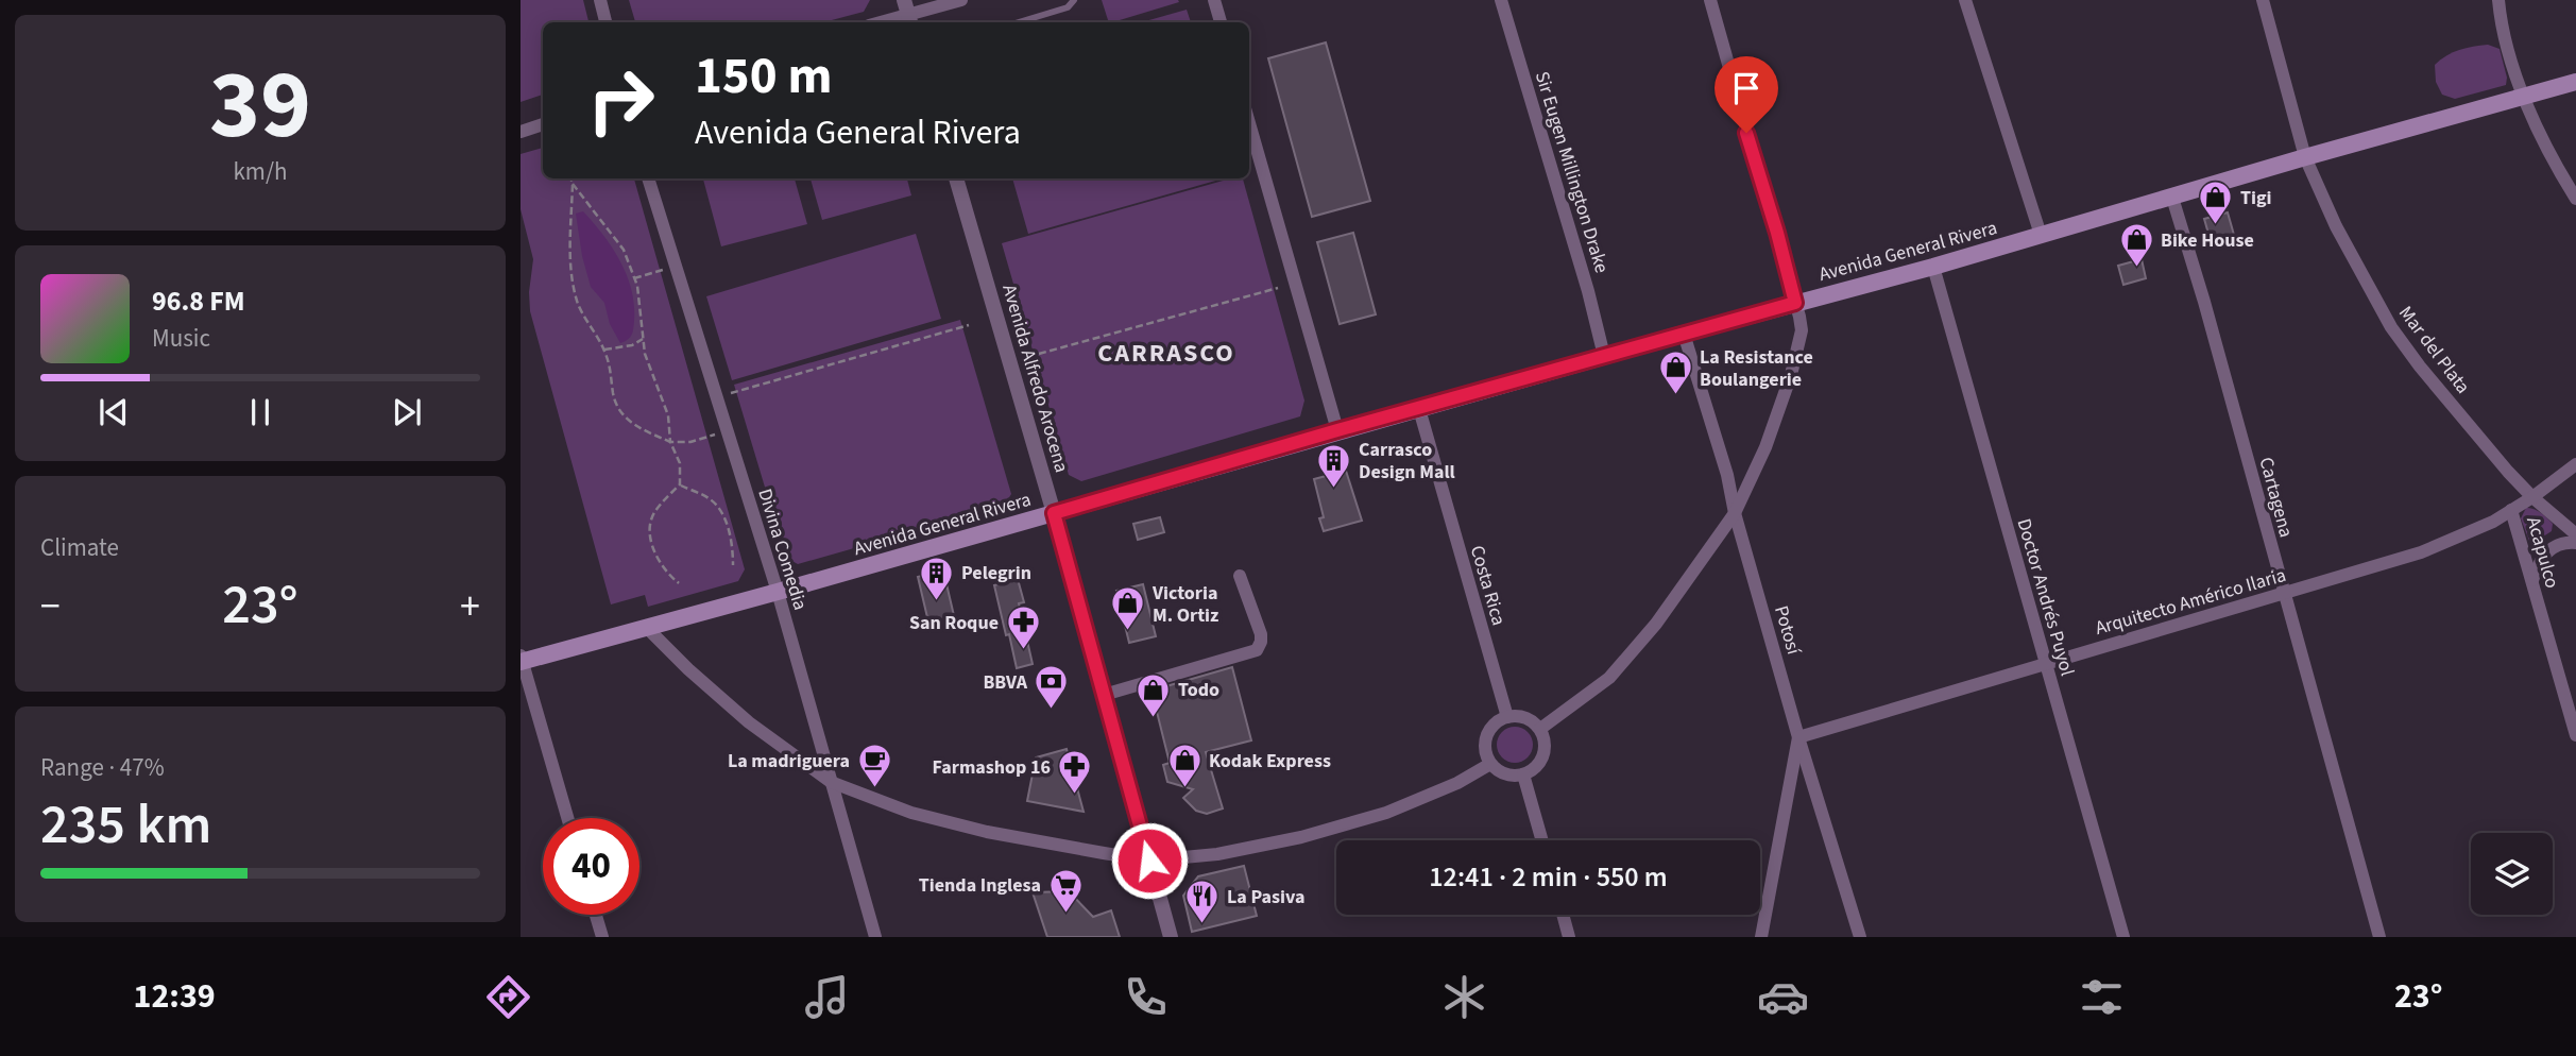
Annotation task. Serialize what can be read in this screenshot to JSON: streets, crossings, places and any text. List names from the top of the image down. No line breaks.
{"streets":{"main road":["Avenida General Rivera"],"street":["Sir Eugen Millington Drake","Mar del Plata","Avenida Alfredo Arocena","Cartagena","Divina Comedia","Acapulco","Costa Rica","Doctor Andrés Puyol","Arquitecto Américo Ilaria","Potosí"]},"crossings":[["Sir Eugen Millington Drake","Avenida General Rivera"],["Avenida General Rivera","Mar del Plata"],["Avenida General Rivera","Avenida Alfredo Arocena"],["Avenida General Rivera","Cartagena"],["Avenida General Rivera","Divina Comedia"],["Avenida General Rivera","Costa Rica"],["Avenida General Rivera","Doctor Andrés Puyol"],["Avenida General Rivera","Potosí"],["Mar del Plata","Arquitecto Américo Ilaria"],["Cartagena","Arquitecto Américo Ilaria"],["Acapulco","Arquitecto Américo Ilaria"],["Doctor Andrés Puyol","Arquitecto Américo Ilaria"],["Arquitecto Américo Ilaria","Potosí"]],"districts":["CARRASCO"],"places":{"shop":["Tigi","Bike House","La Resistance Boulangerie","Victoria M. Ortiz","Todo","Kodak Express"],"building":["Carrasco Design Mall","Pelegrin"],"pharmacy":["San Roque","Farmashop 16"],"bank":["BBVA"],"cafe":["La madriguera"],"supermarket":["Tienda Inglesa"],"restaurant":["La Pasiva"]},"page":{"tile":[["39","km/h"],"Climate",["Range · 47%","235 km"]],"turn":["150 m","Avenida General Rivera"],"song":["96.8 FM","Music"],"heat":["−","23°","+"],"limit":"40","trip":"12:41 · 2 min · 550 m","tabs":["12:39","23°"]}}
